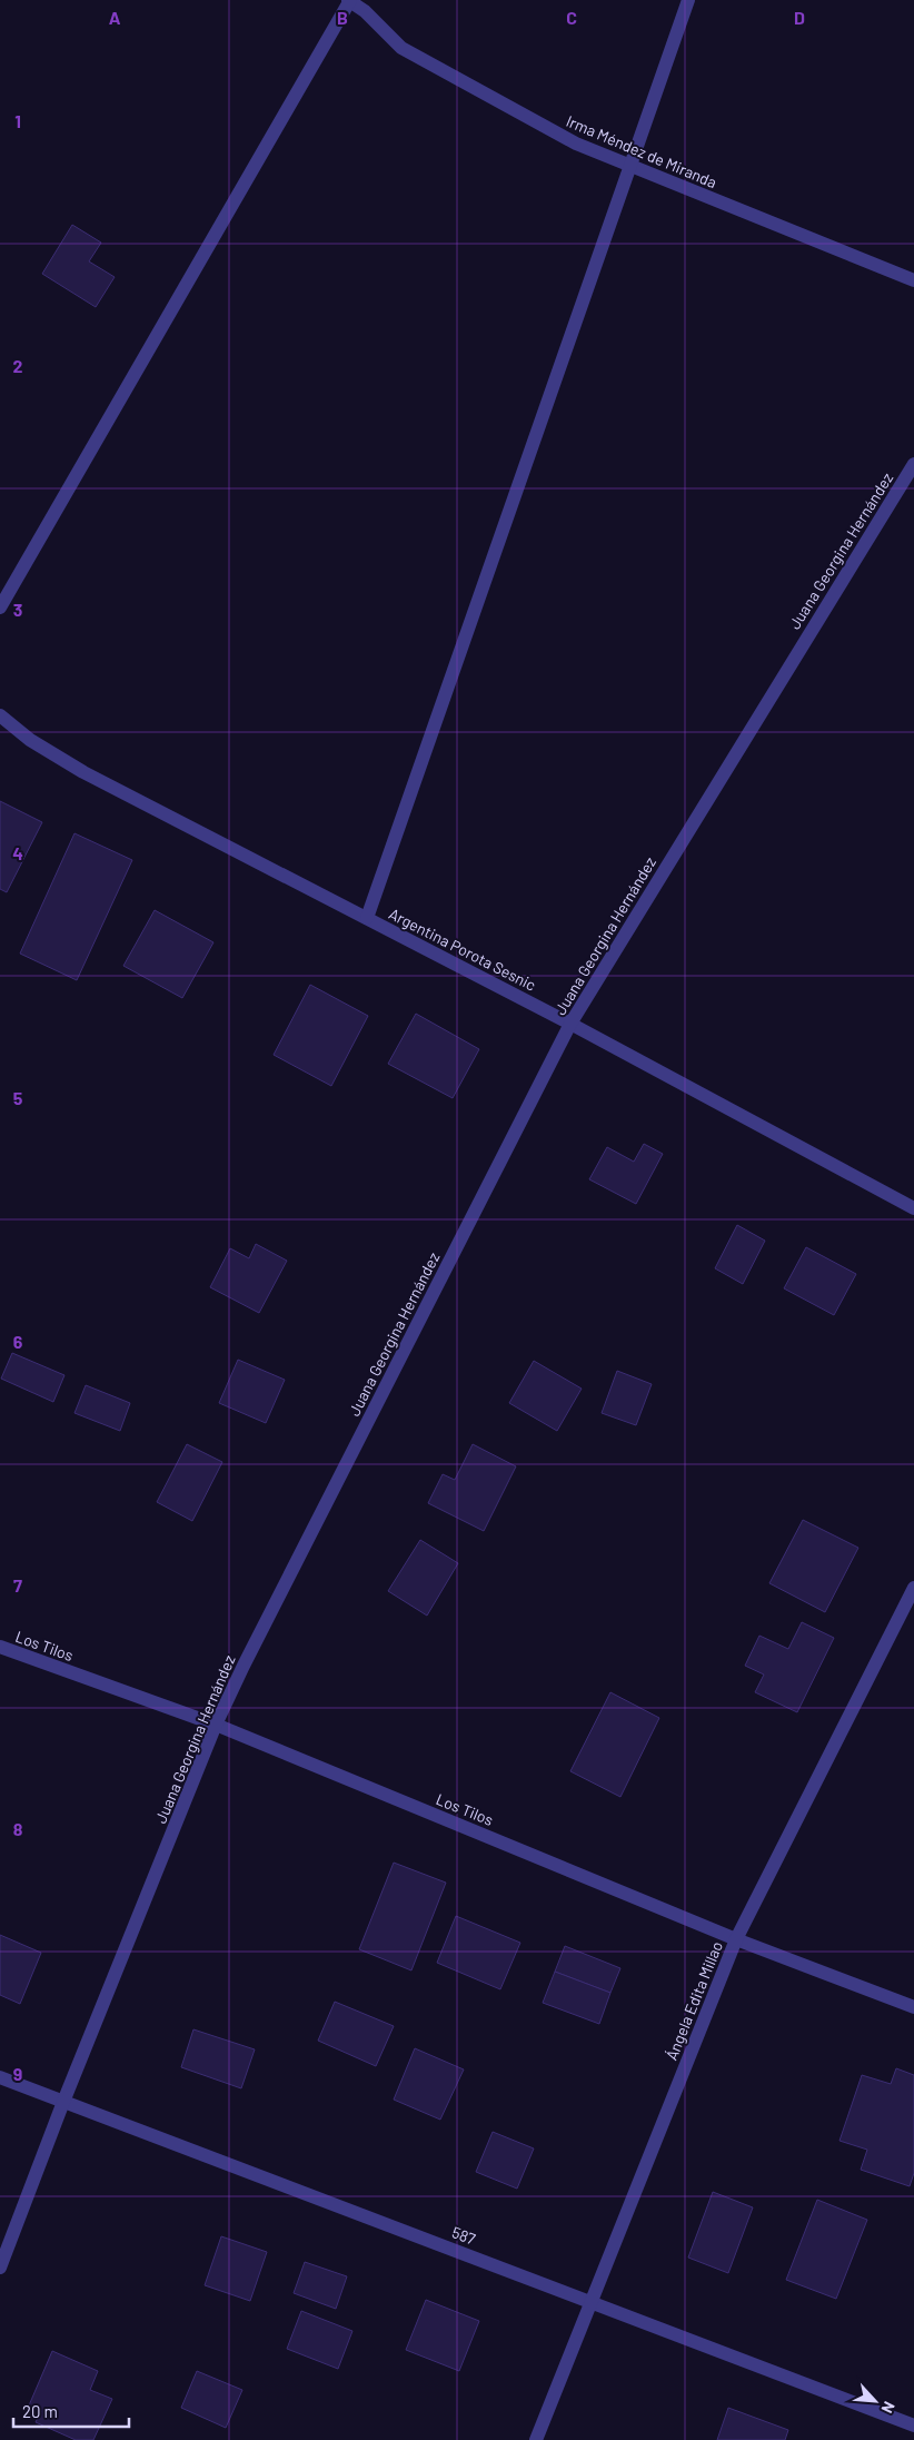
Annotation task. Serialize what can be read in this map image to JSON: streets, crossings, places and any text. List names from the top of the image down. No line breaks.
{"streets":{"street":["Irma Méndez de Miranda","Juana Georgina Hernández","Argentina Porota Sesnic","Los Tilos","Ángela Edita Millao","587"]},"crossings":[["Juana Georgina Hernández","Argentina Porota Sesnic"],["Juana Georgina Hernández","Los Tilos"],["Juana Georgina Hernández","587"],["Los Tilos","Ángela Edita Millao"],["Ángela Edita Millao","587"]],"scale_bar":"20 m","north":"bottom right","grid":{"columns":["A","B","C","D"],"rows":["1","2","3","4","5","6","7","8","9"]}}
